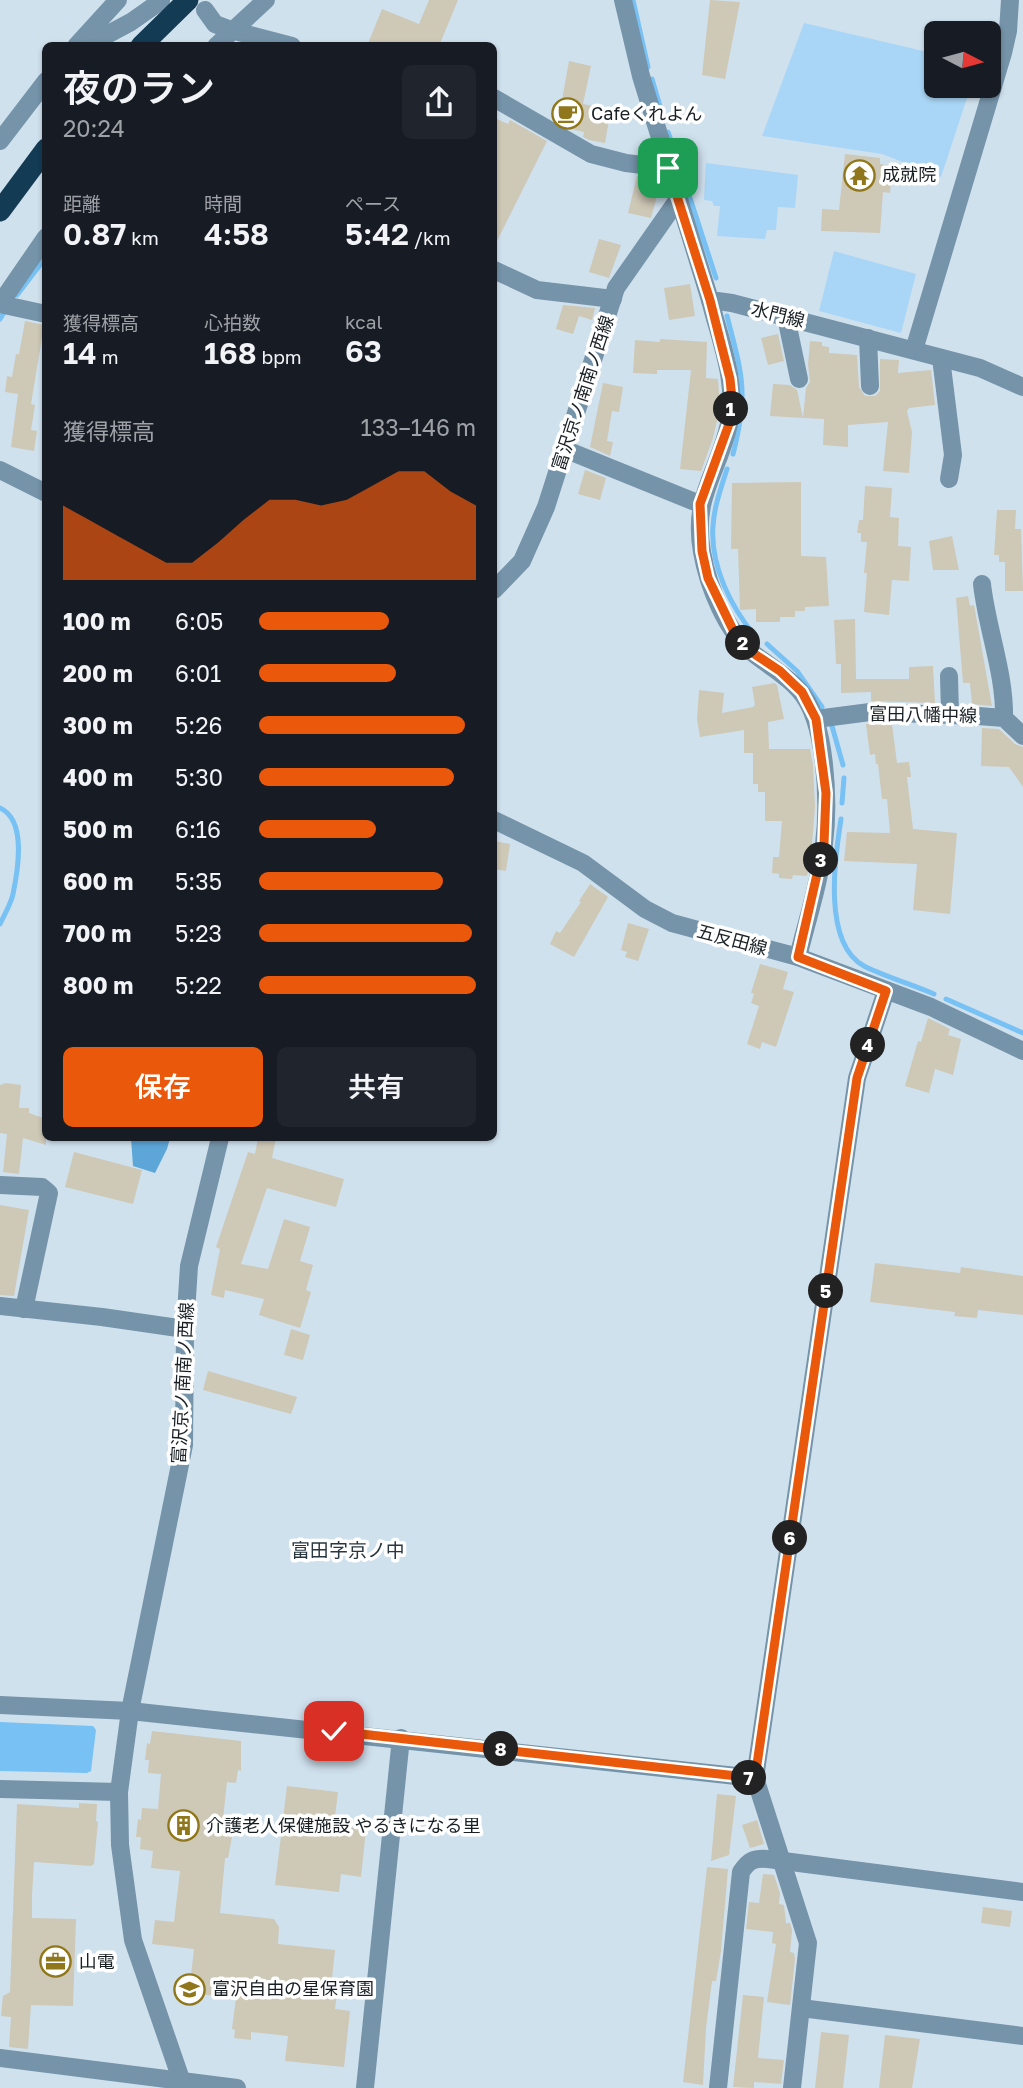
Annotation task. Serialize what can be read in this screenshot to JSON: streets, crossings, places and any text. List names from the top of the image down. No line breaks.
{"streets":{"street":["水門線","富沢京ノ南南ノ西線","富田八幡中線","五反田線"]},"districts":["富田字京ノ中"],"places":{"cafe":["Cafeくれよん"],"temple":["成就院"],"building":["介護老人保健施設 やるきになる里"],"office":["山電"],"school or university":["富沢自由の星保育園"]},"north":"right","page":{"heading":["夜のラン","20:24"],"stats":[["距離","0.87 km"],["時間","4:58"],["ペース","5:42 /km"],["獲得標高","14 m"],["心拍数","168 bpm"],["kcal","63"]],"pins":["1","2","3","4","5","6","8","7"],"chart":["獲得標高","133–146 m"],"list":[{"name":"100 m","note":"6:05"},{"name":"200 m","note":"6:01"},{"name":"300 m","note":"5:26"},{"name":"400 m","note":"5:30"},{"name":"500 m","note":"6:16"},{"name":"600 m","note":"5:35"},{"name":"700 m","note":"5:23"},{"name":"800 m","note":"5:22"}],"buttons":["保存","共有"]}}
